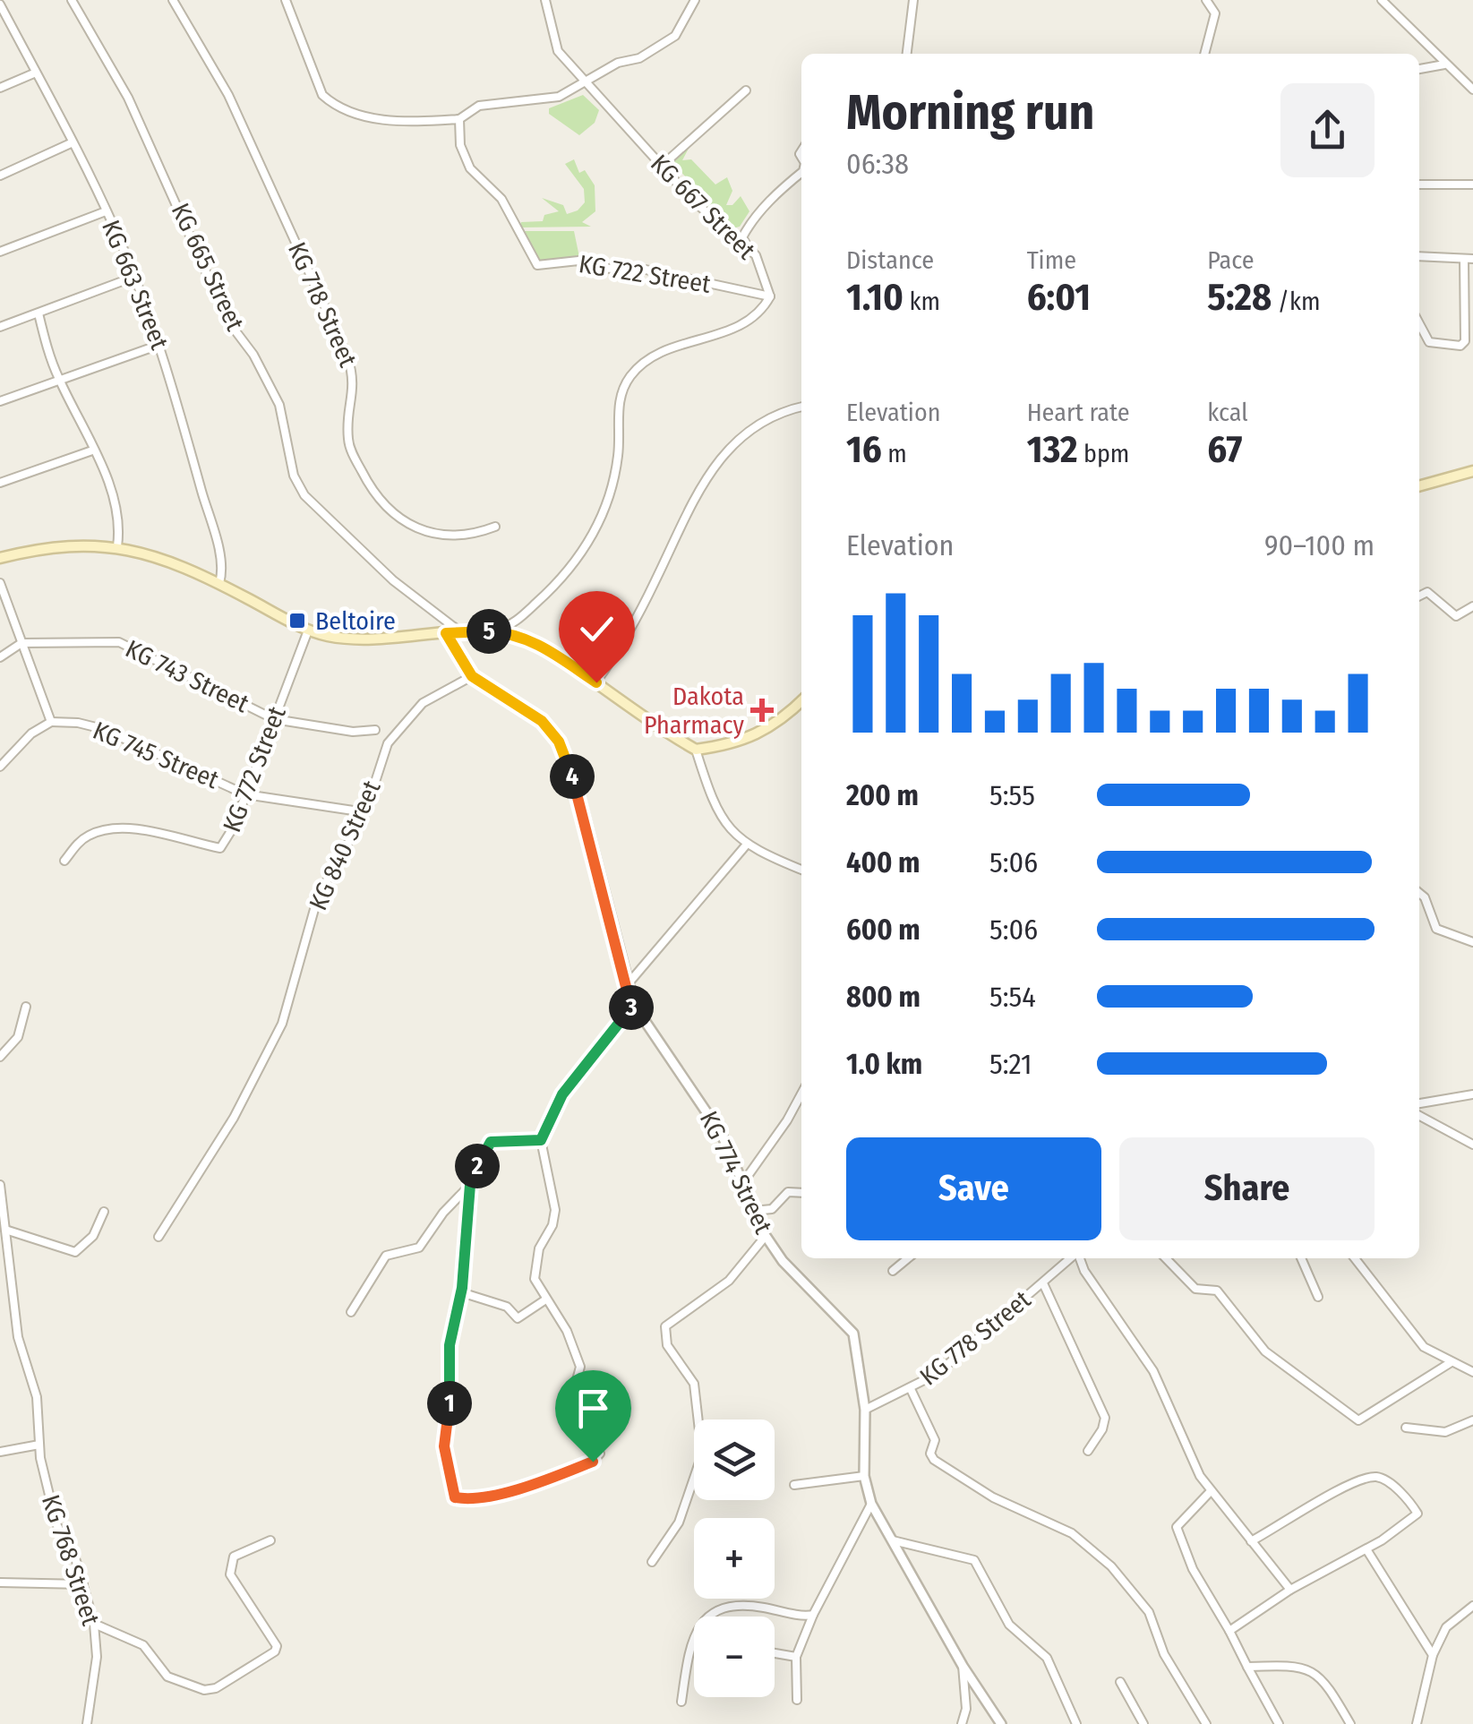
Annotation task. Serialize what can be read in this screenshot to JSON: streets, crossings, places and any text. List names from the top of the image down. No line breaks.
{"streets":{"street":["KG 667 Street","KG 665 Street","KG 722 Street","KG 663 Street","KG 718 Street","KG 743 Street","KG 745 Street","KG 772 Street","KG 840 Street","KG 774 Street","KG 778 Street","KG 768 Street"]},"crossings":[["KG 667 Street","KG 722 Street"],["KG 743 Street","KG 772 Street"],["KG 745 Street","KG 772 Street"],["KG 745 Street","KG 840 Street"],["KG 840 Street","KG 774 Street"],["KG 774 Street","KG 778 Street"]],"places":{"transit":["Beltoire"],"health":["Dakota Pharmacy"]},"page":{"heading":["Morning run","06:38"],"stats":[["Distance","1.10 km"],["Time","6:01"],["Pace","5:28 /km"],["Elevation","16 m"],["Heart rate","132 bpm"],["kcal","67"]],"chart":["Elevation","90–100 m"],"pins":["5","4","3","2","1"],"list":[{"name":"200 m","note":"5:55"},{"name":"400 m","note":"5:06"},{"name":"600 m","note":"5:06"},{"name":"800 m","note":"5:54"},{"name":"1.0 km","note":"5:21"}],"buttons":["Save","Share"],"map_buttons":["+","−"]}}
